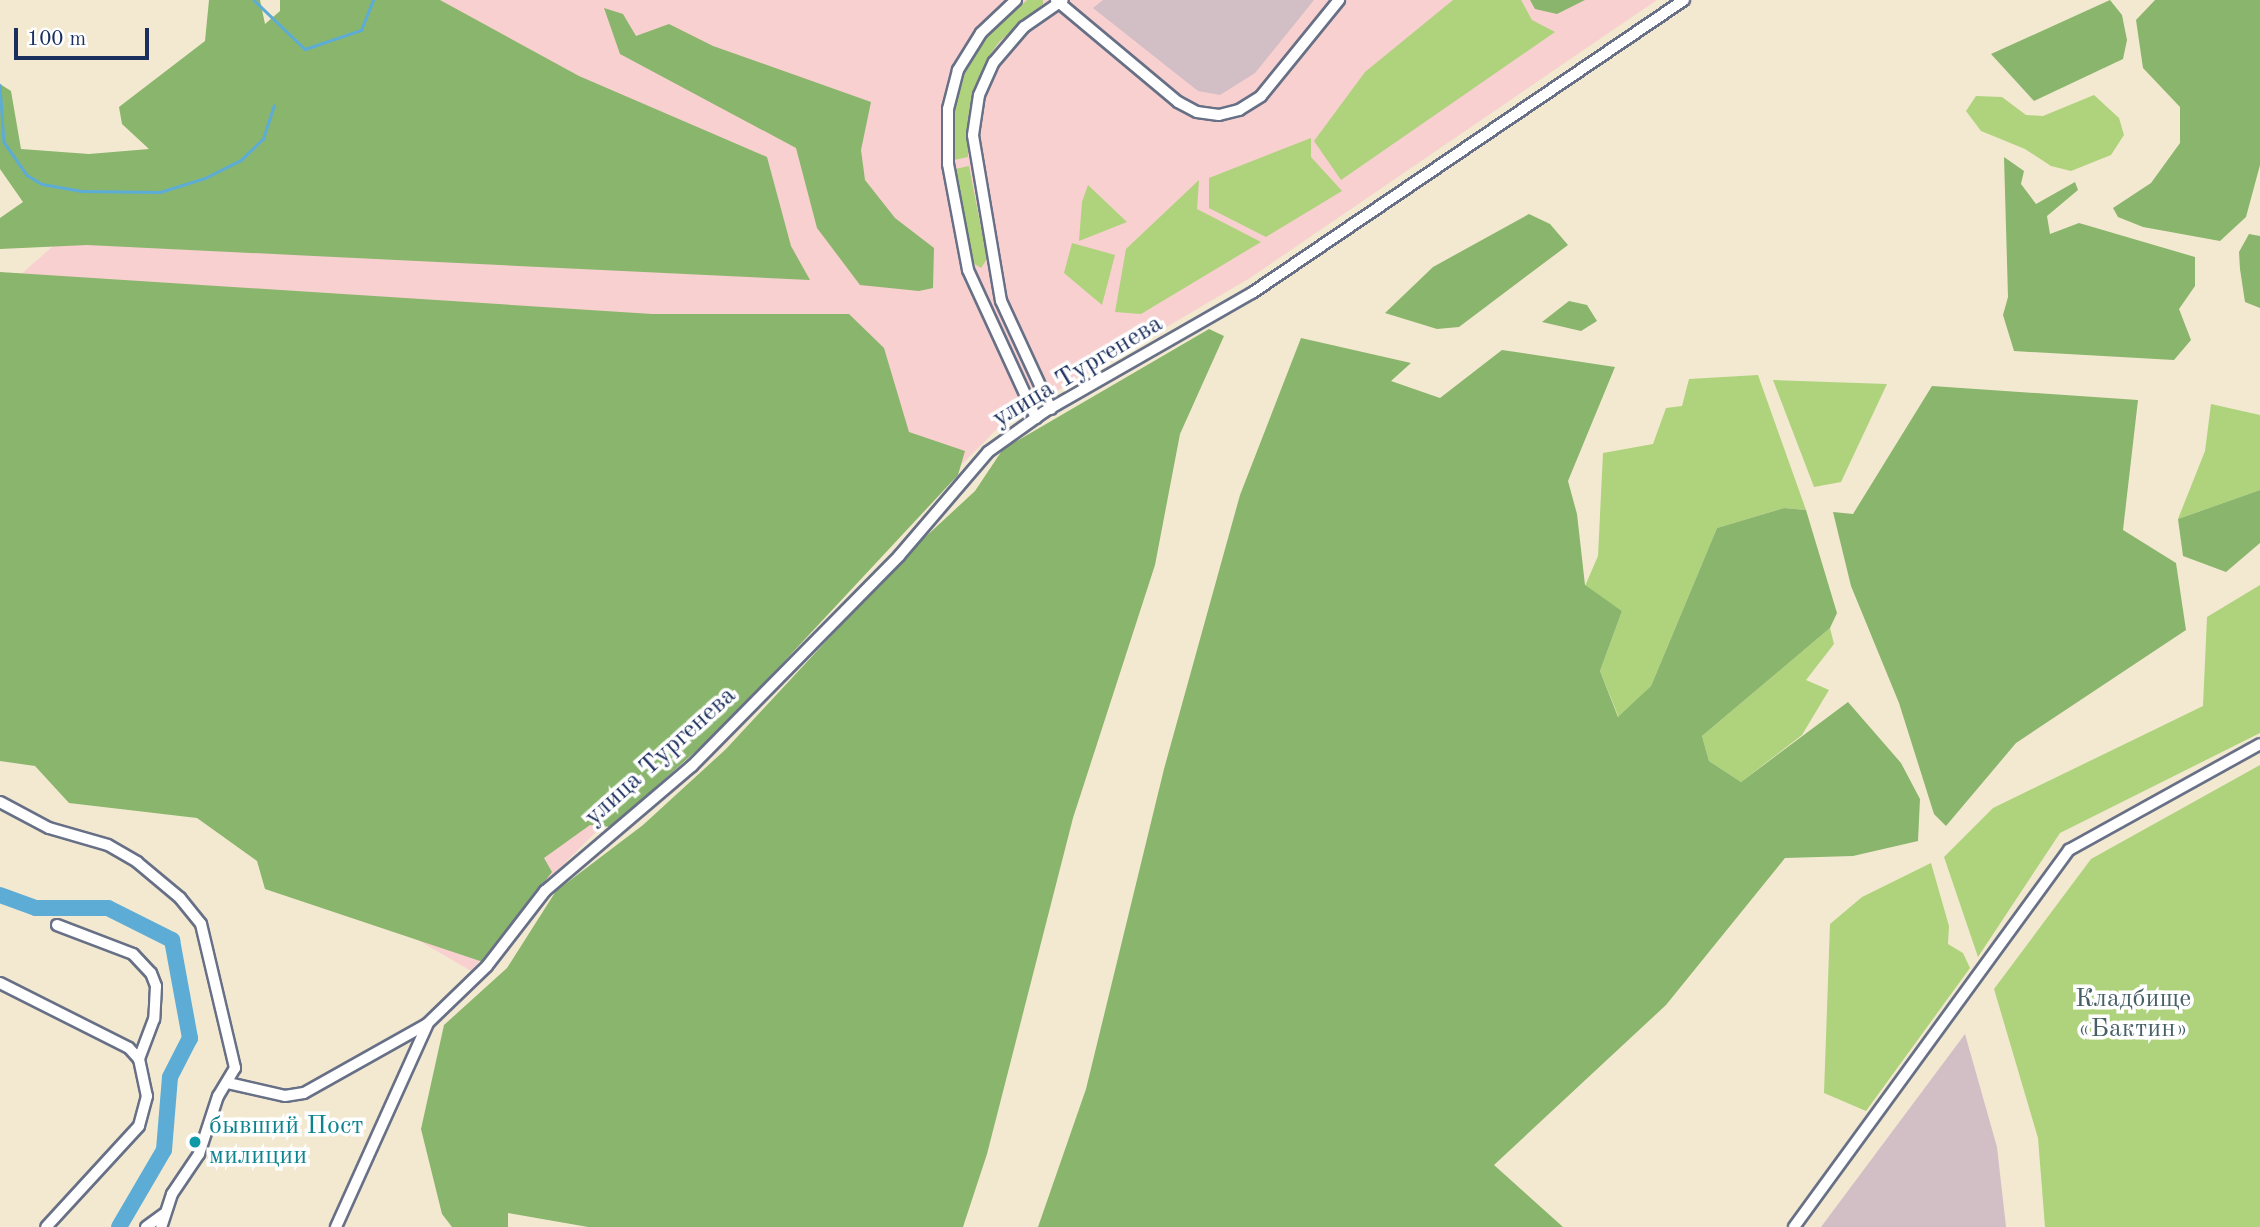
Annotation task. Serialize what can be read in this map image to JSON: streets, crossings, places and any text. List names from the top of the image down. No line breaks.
{"streets":{"street":["улица Тургенева"]},"parks":["Кладбище «Бактин»"],"places":["бывший Пост милиции"],"scale_bar":"100 m"}
